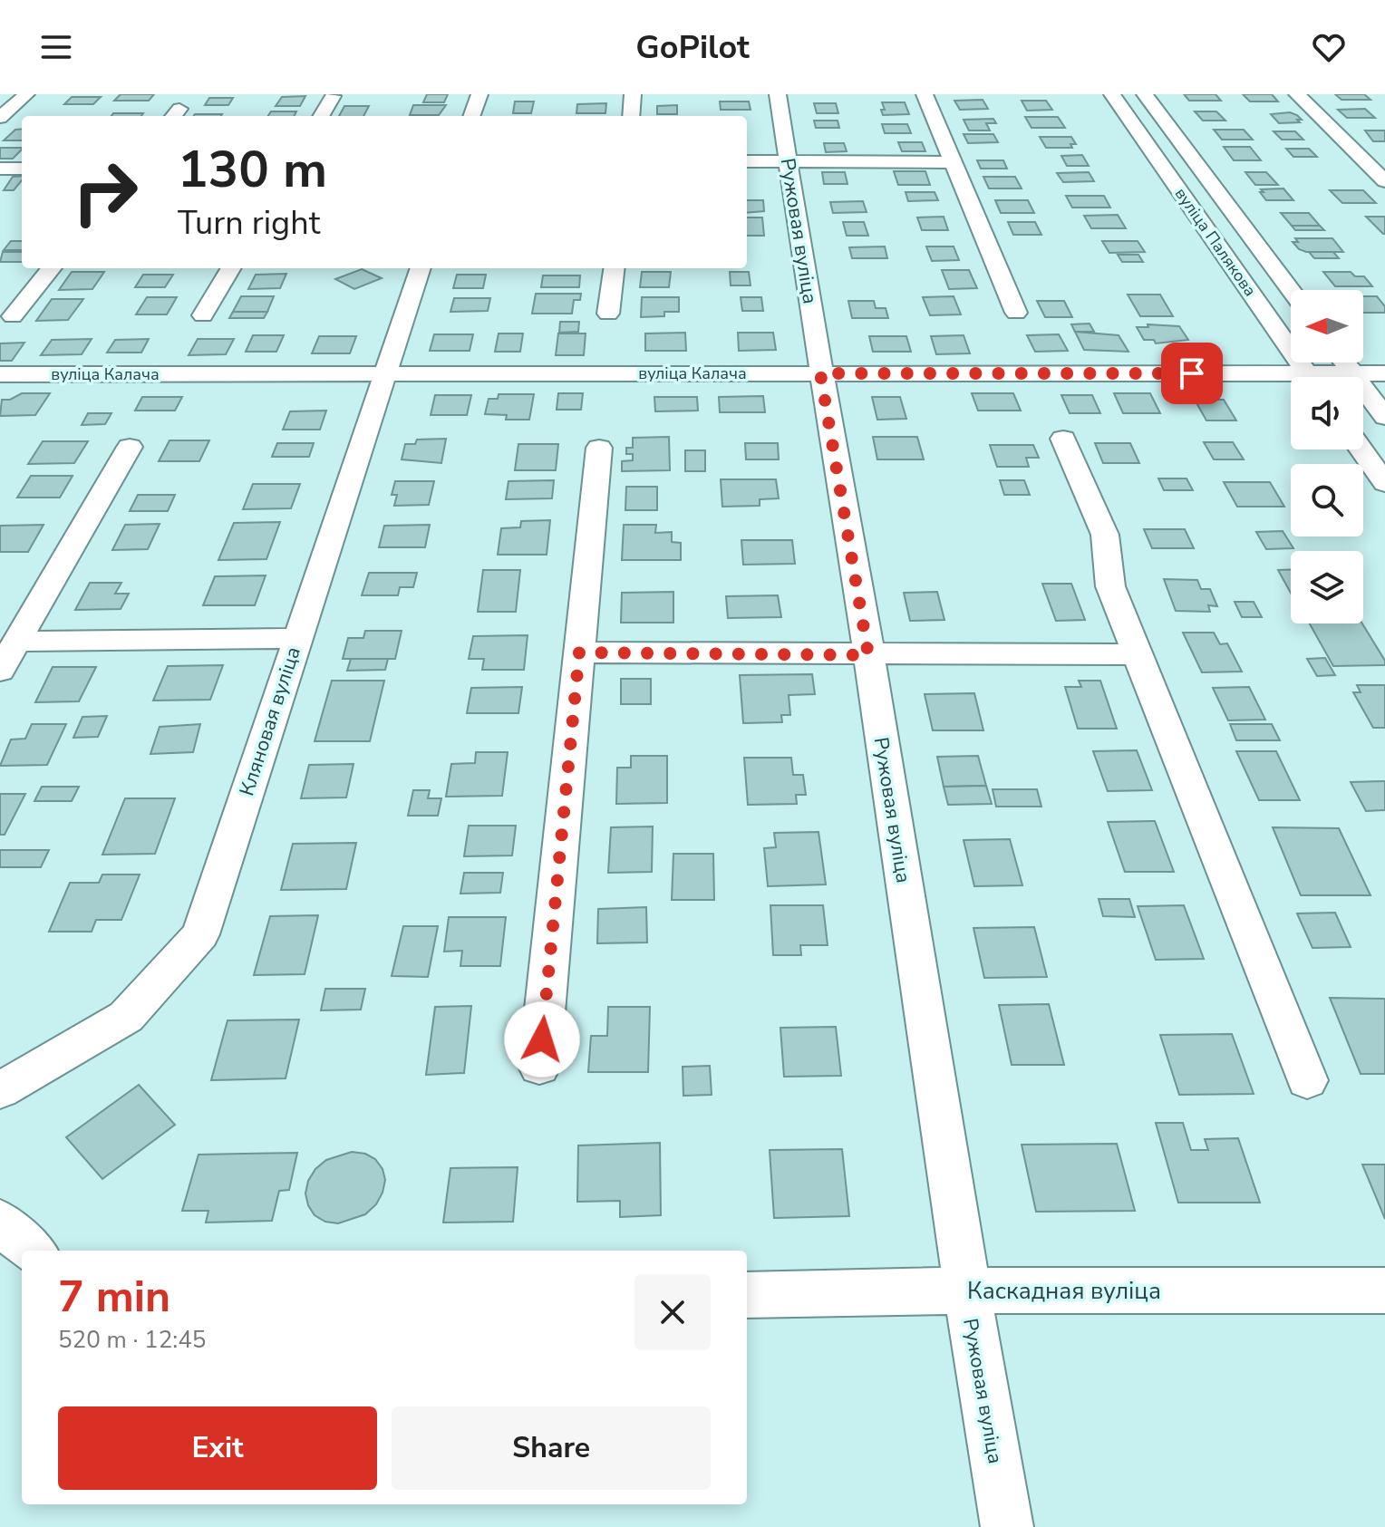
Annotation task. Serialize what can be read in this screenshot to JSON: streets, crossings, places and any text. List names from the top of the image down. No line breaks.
{"streets":{"street":["Ружовая вуліца","вуліца Палякова","вуліца Калача","Кляновая вуліца","Каскадная вуліца"]},"crossings":[["Ружовая вуліца","вуліца Калача"],["Ружовая вуліца","Каскадная вуліца"],["вуліца Калача","Кляновая вуліца"]],"north":"left","page":{"header":"GoPilot","turn":["130 m","Turn right"],"heading":["7 min","520 m · 12:45"],"buttons":["Exit","Share"]}}
